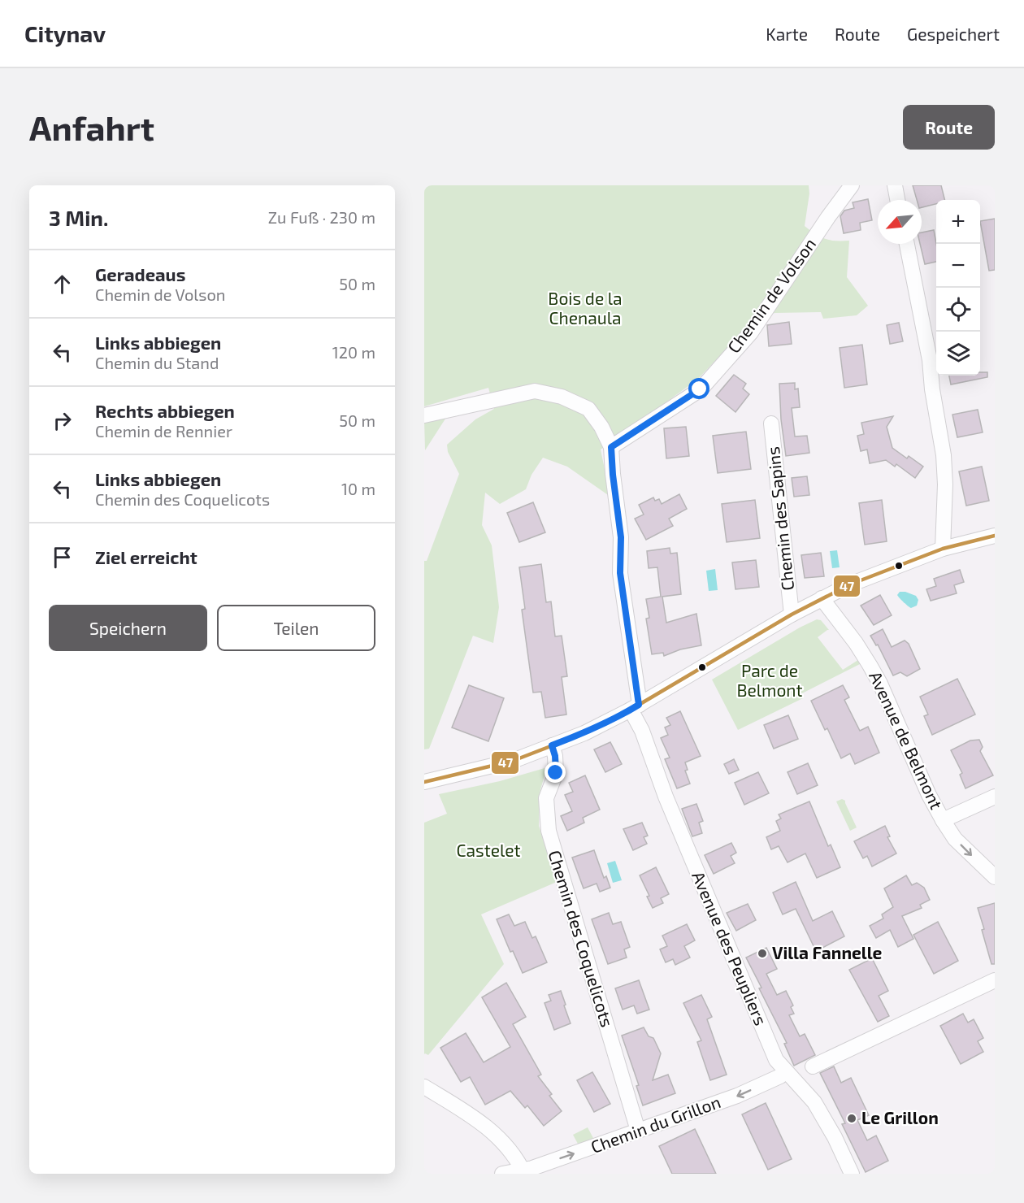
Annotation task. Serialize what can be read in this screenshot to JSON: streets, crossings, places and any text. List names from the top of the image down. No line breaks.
{"streets":{"street":["Chemin de Volson","Chemin des Sapins","Avenue de Belmont","Chemin des Coquelicots","Avenue des Peupliers","Chemin du Grillon"]},"crossings":[["Chemin des Coquelicots","Chemin du Grillon"],["Avenue des Peupliers","Chemin du Grillon"]],"parks":["Bois de la Chenaula","Parc de Belmont","Castelet"],"places":["Villa Fannelle","Le Grillon"],"lines":["transit line 47"],"north":"bottom left","page":{"header":"Citynav","nav":["Karte","Route","Gespeichert"],"buttons":["Route",["Speichern","Teilen"]],"title":"Anfahrt","heading":["3 Min.","Zu Fuß · 230 m"],"map_buttons":["+","−"],"list":[["Geradeaus","Chemin de Volson","50 m"],["Links abbiegen","Chemin du Stand","120 m"],["Rechts abbiegen","Chemin de Rennier","50 m"],["Links abbiegen","Chemin des Coquelicots","10 m"],"Ziel erreicht"]}}
